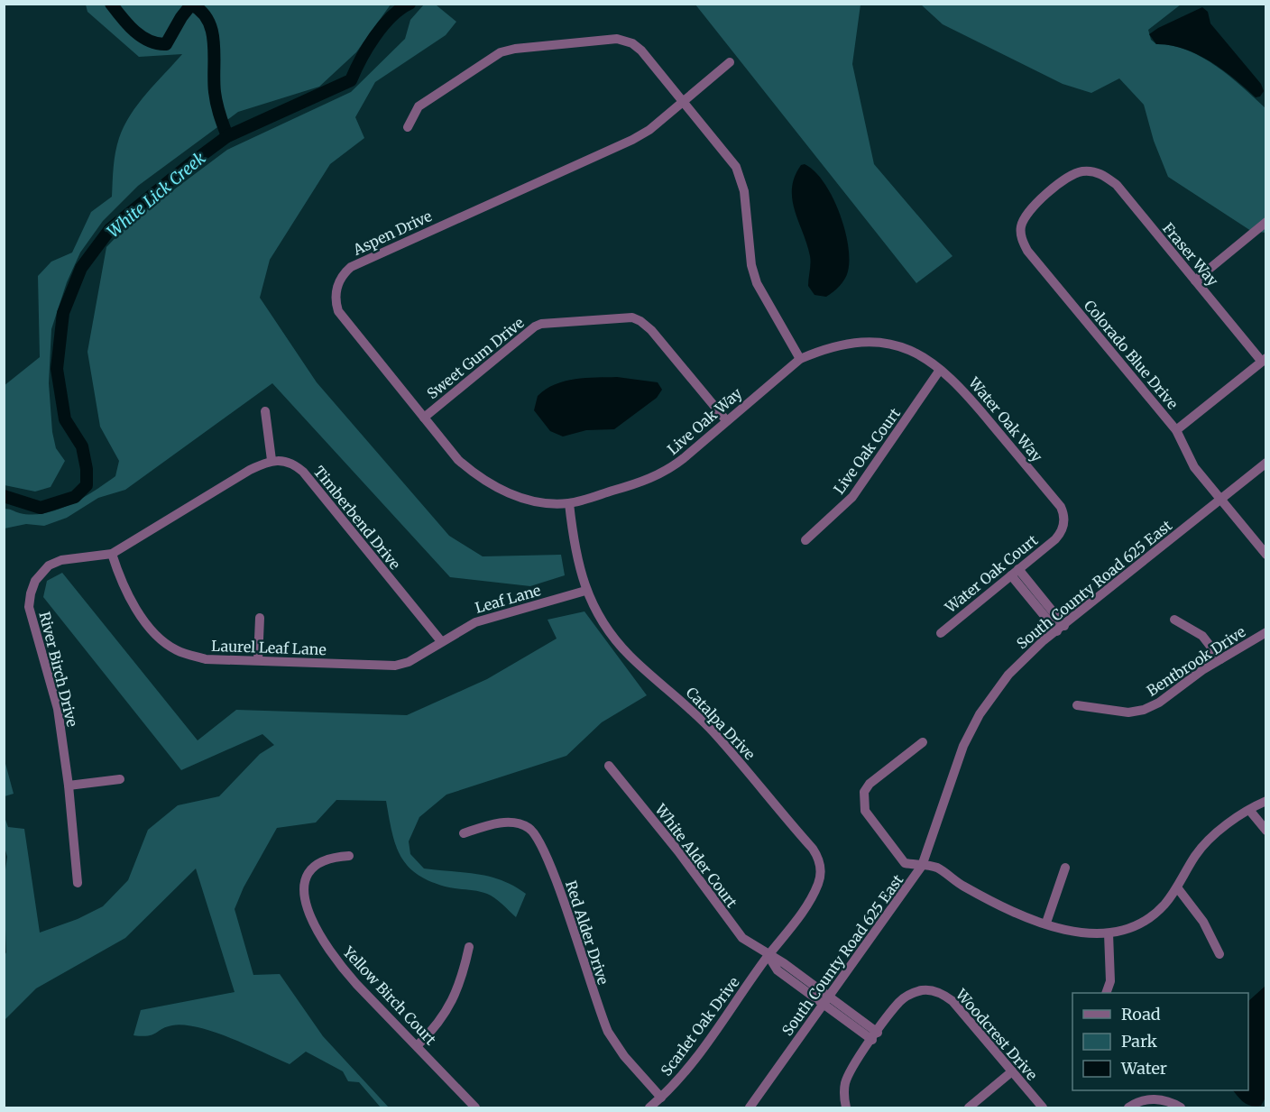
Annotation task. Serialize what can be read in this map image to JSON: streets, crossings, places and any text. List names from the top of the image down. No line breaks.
{"streets":{"street":["Aspen Drive","Fraser Way","Colorado Blue Drive","Sweet Gum Drive","Water Oak Way","Live Oak Way","Live Oak Court","Timberbend Drive","Water Oak Court","South County Road 625 East","Leaf Lane","Laurel Leaf Lane","Bentbrook Drive","River Birch Drive","Catalpa Drive","White Alder Court","Red Alder Drive","Yellow Birch Court","Scarlet Oak Drive","Woodcrest Drive"]},"crossings":[["Aspen Drive","Sweet Gum Drive"],["Aspen Drive","Live Oak Way"],["Aspen Drive","Catalpa Drive"],["Fraser Way","Colorado Blue Drive"],["Colorado Blue Drive","South County Road 625 East"],["Sweet Gum Drive","Live Oak Way"],["Water Oak Way","Live Oak Way"],["Water Oak Way","Live Oak Court"],["Water Oak Way","Water Oak Court"],["Live Oak Way","Catalpa Drive"],["Timberbend Drive","Leaf Lane"],["Timberbend Drive","Laurel Leaf Lane"],["South County Road 625 East","White Alder Court"],["Leaf Lane","Laurel Leaf Lane"],["Leaf Lane","Catalpa Drive"],["Laurel Leaf Lane","River Birch Drive"],["Catalpa Drive","White Alder Court"],["Catalpa Drive","Scarlet Oak Drive"],["White Alder Court","Scarlet Oak Drive"],["White Alder Court","Woodcrest Drive"],["Red Alder Drive","Scarlet Oak Drive"]],"water":["White Lick Creek"],"legend":["Road","Park","Water"]}
